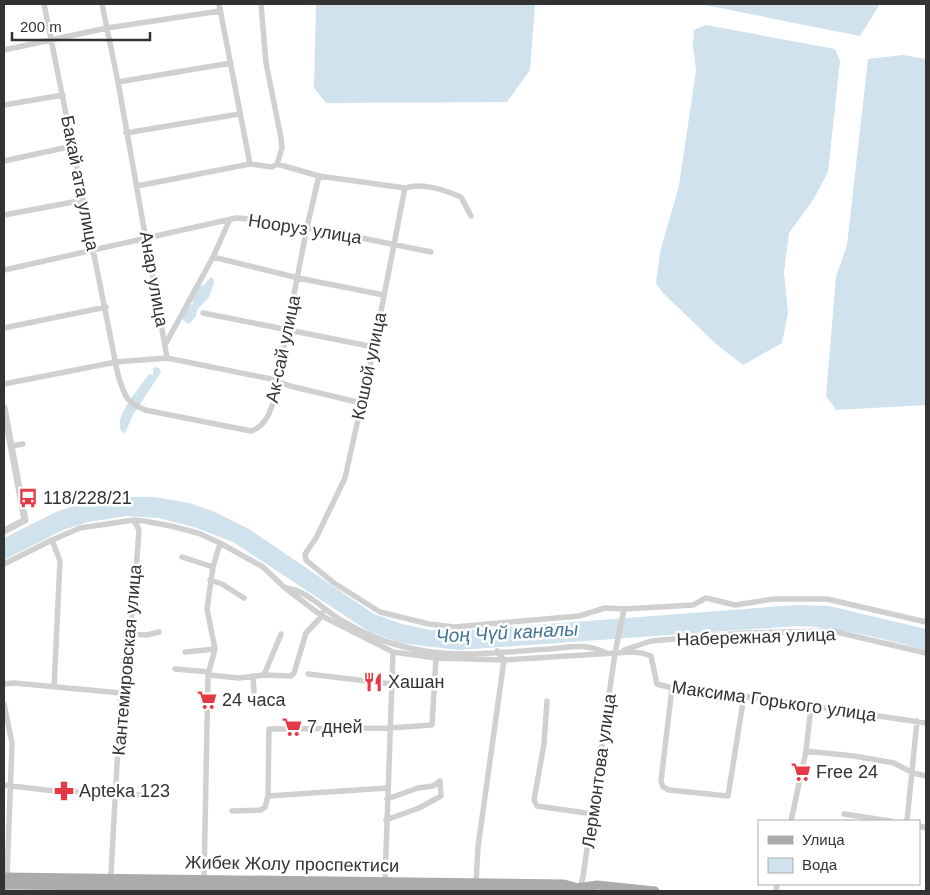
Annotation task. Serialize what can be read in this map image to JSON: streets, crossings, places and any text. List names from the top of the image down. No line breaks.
{"streets":{"main road":["Жибек Жолу проспектиси"],"street":["Бакай ата улица","Нооруз улица","Анар улица","Ак-сай улица","Кошой улица","Набережная улица","Кантемировская улица","Максима Горького улица","Лермонтова улица"]},"crossings":[["Бакай ата улица","Нооруз улица"],["Бакай ата улица","Ак-сай улица"],["Нооруз улица","Анар улица"],["Нооруз улица","Ак-сай улица"],["Нооруз улица","Кошой улица"],["Кошой улица","Лермонтова улица"],["Набережная улица","Максима Горького улица"],["Набережная улица","Лермонтова улица"],["Кантемировская улица","Жибек Жолу проспектиси"],["Максима Горького улица","Лермонтова улица"],["Лермонтова улица","Жибек Жолу проспектиси"]],"water":["Чоң Чүй каналы"],"places":{"bus stop":["118/228/21"],"restaurant":["Хашан"],"supermarket":["24 часа","7 дней","Free 24"],"pharmacy":["Apteka 123"]},"legend":["Улица","Вода"],"scale_bar":"200 m"}
